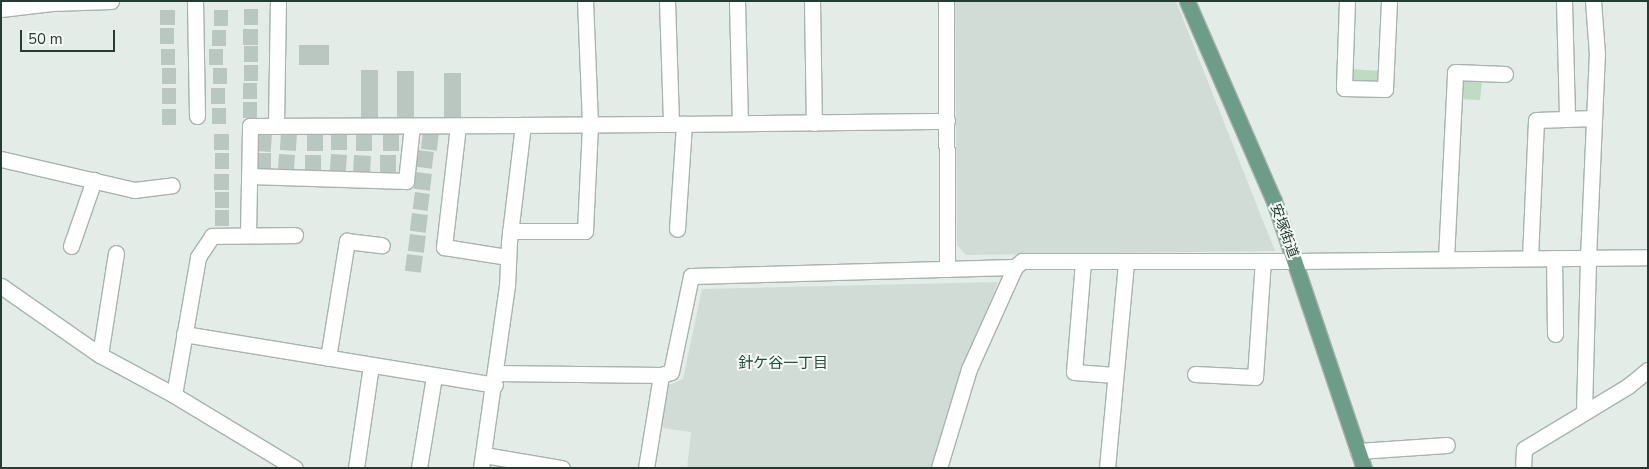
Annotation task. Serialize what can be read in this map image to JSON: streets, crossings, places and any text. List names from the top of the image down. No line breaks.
{"streets":{"main road":["安塚街道"]},"districts":["針ケ谷一丁目"],"scale_bar":"50 m"}
